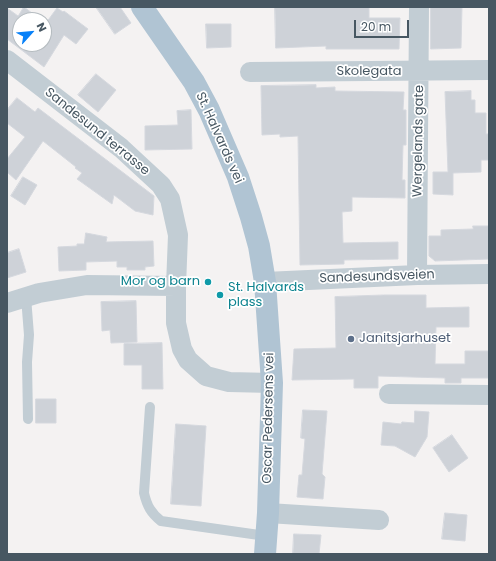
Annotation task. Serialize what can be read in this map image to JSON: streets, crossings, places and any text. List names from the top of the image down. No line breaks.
{"streets":{"main road":["St. Halvards vei","Oscar Pedersens vei"],"street":["Skolegata","Sandesund terrasse","Wergelands gate","Sandesundsveien"]},"crossings":[["Skolegata","Wergelands gate"],["Sandesund terrasse","Oscar Pedersens vei"],["St. Halvards vei","Sandesundsveien"],["St. Halvards vei","Oscar Pedersens vei"],["Wergelands gate","Sandesundsveien"],["Sandesundsveien","Oscar Pedersens vei"]],"places":["Mor og barn","St. Halvards plass","Janitsjarhuset"],"scale_bar":"20 m","north":"top right"}
